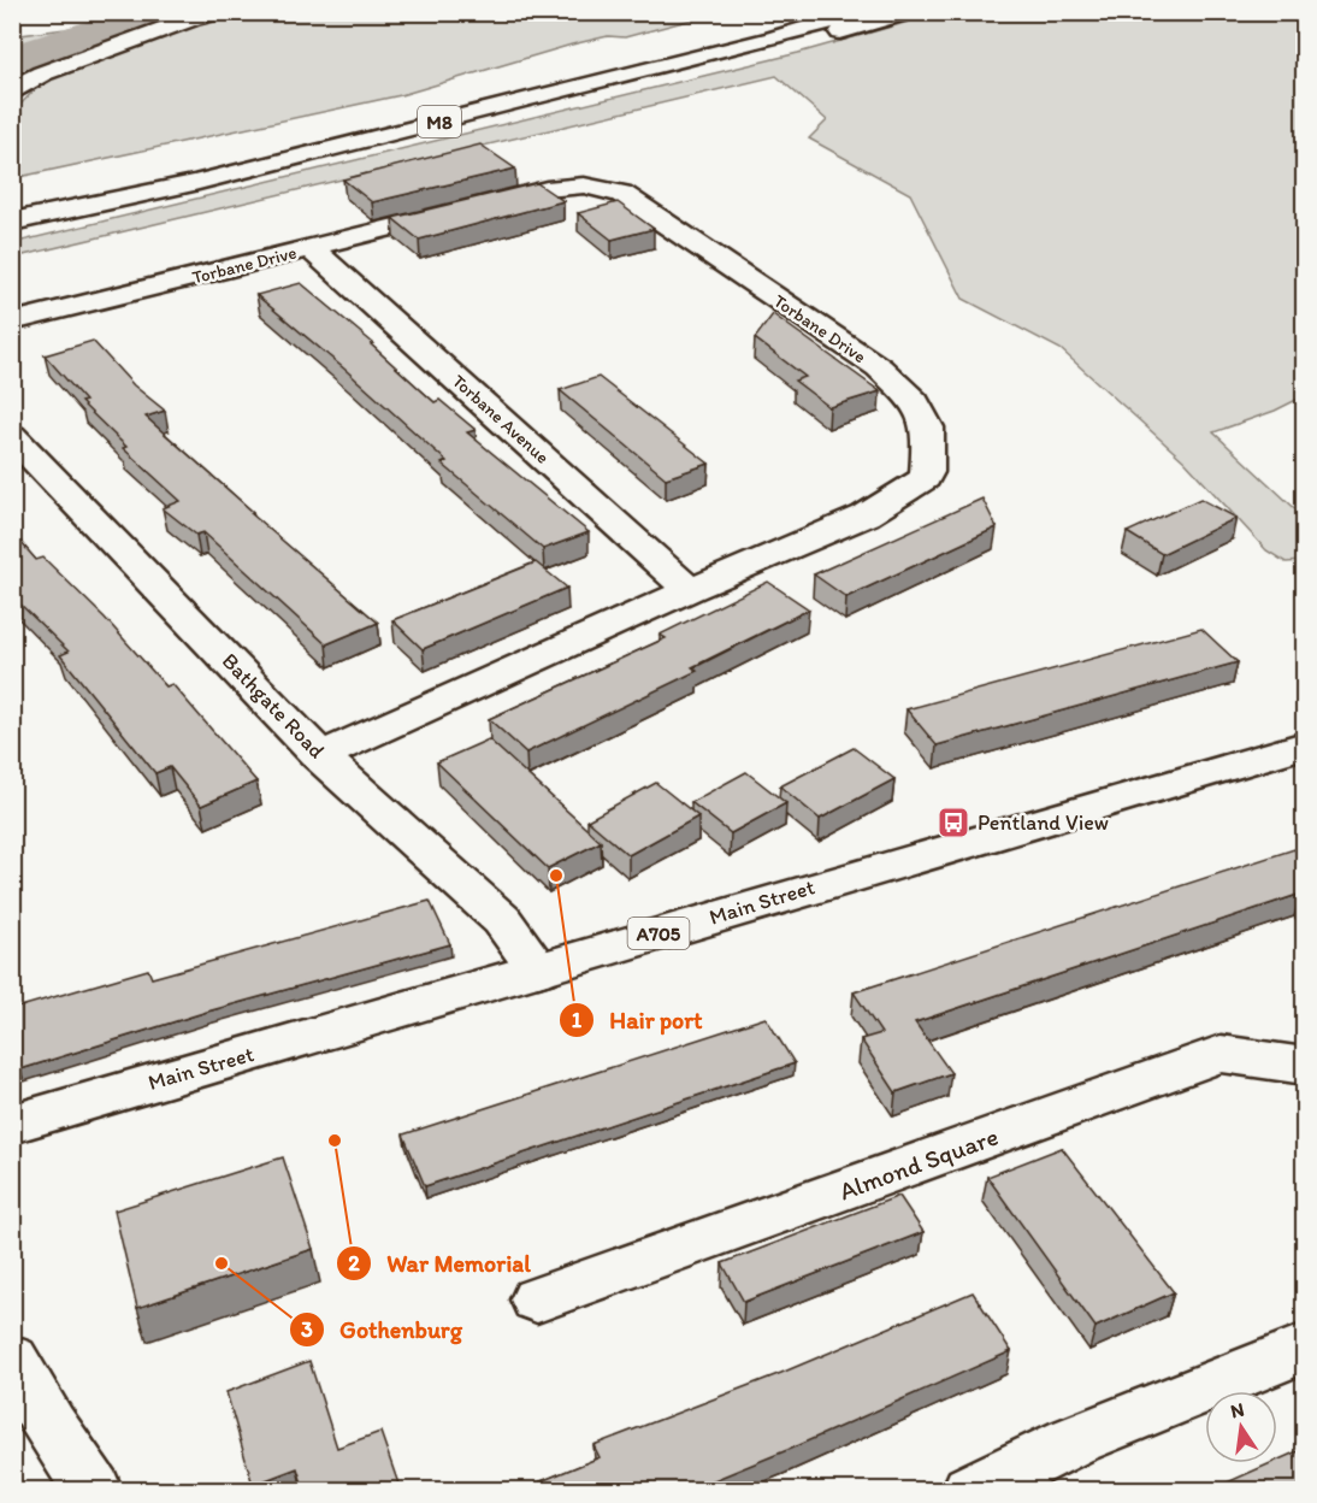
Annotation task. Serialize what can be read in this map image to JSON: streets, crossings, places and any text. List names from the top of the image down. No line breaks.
{"streets":{"main road":["M8","Torbane Drive","Torbane Avenue","Bathgate Road","Main Street","A705","Almond Square"]},"crossings":[["Torbane Drive","Torbane Avenue"],["Torbane Drive","Bathgate Road"],["Bathgate Road","Main Street"]],"places":{"bus stop":["Pentland View"],"other":["Hair port","War Memorial","Gothenburg"]},"north":"top"}
